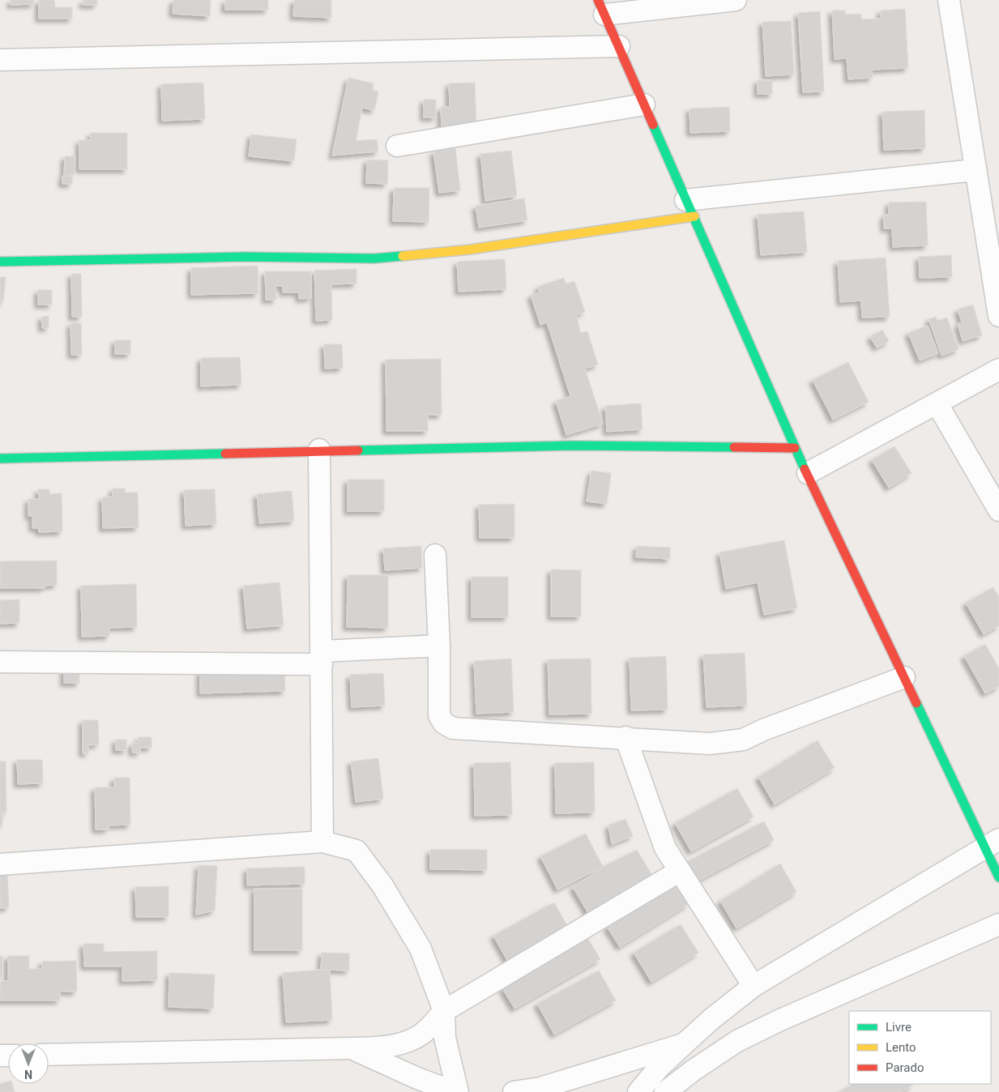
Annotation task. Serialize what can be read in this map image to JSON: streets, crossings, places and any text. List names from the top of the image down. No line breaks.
{"legend":["Livre","Lento","Parado"],"north":"bottom"}
